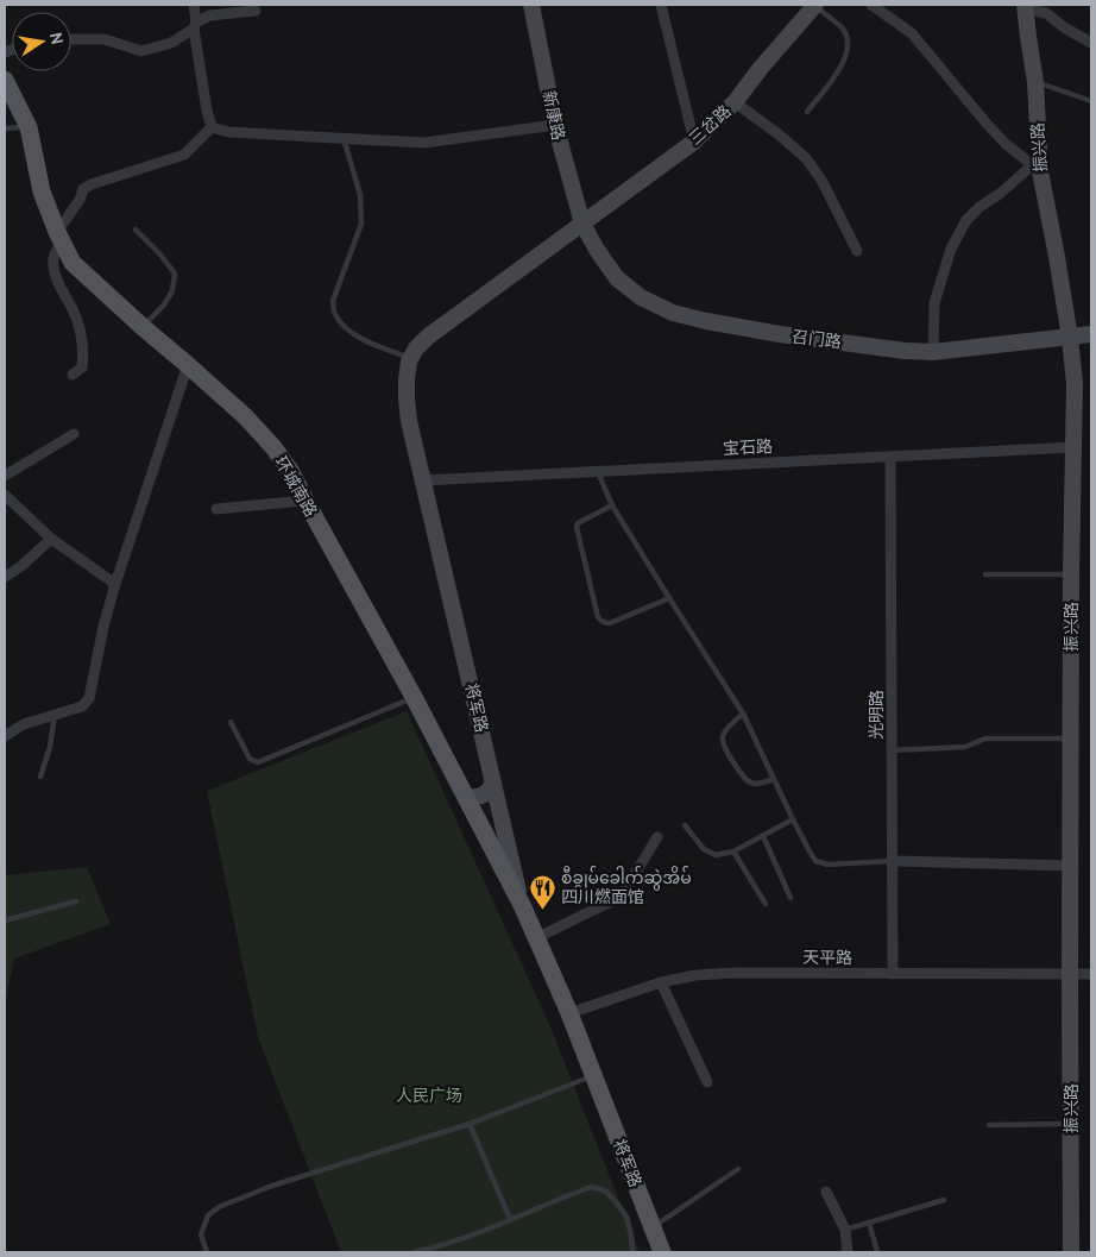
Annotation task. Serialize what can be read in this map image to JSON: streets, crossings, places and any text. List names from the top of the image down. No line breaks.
{"streets":{"main road":["新康路","三岔路","振兴路","召门路","环城南路","将军路"],"street":["宝石路","光明路","天平路"]},"crossings":[["新康路","三岔路"],["新康路","召门路"],["三岔路","召门路"],["振兴路","召门路"],["振兴路","宝石路"],["振兴路","天平路"],["宝石路","将军路"],["宝石路","光明路"],["环城南路","将军路"],["将军路","天平路"],["光明路","天平路"]],"parks":["人民广场"],"places":{"restaurant":["စီချွမ်ခေါက်ဆွဲအိမ် 四川燃面馆"]},"north":"right"}
